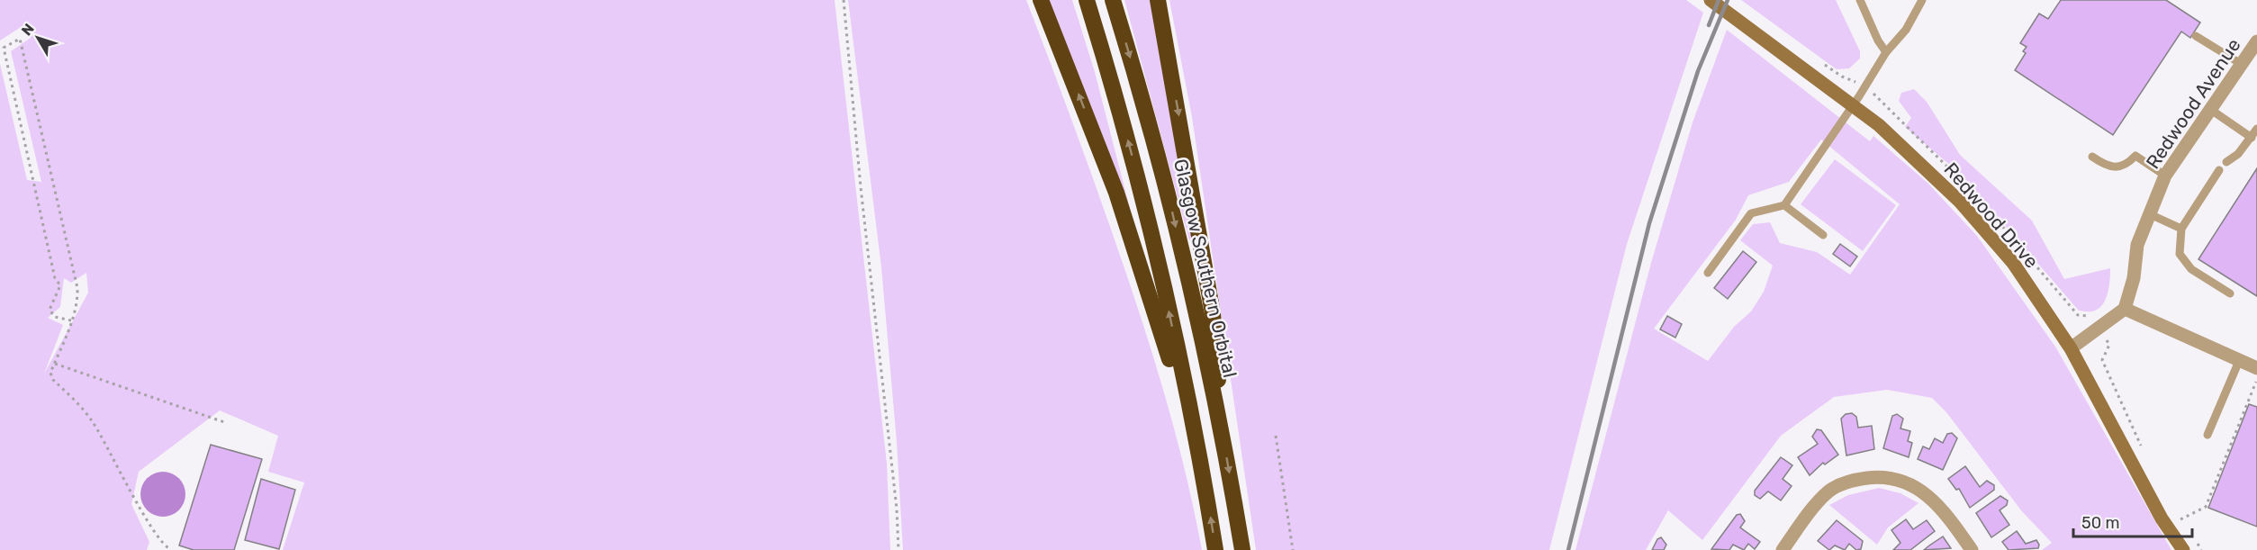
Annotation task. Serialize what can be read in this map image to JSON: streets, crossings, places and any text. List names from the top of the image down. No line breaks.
{"streets":{"highway":["Glasgow Southern Orbital"],"street":["Redwood Avenue","Redwood Drive"]},"scale_bar":"50 m","north":"top left"}
